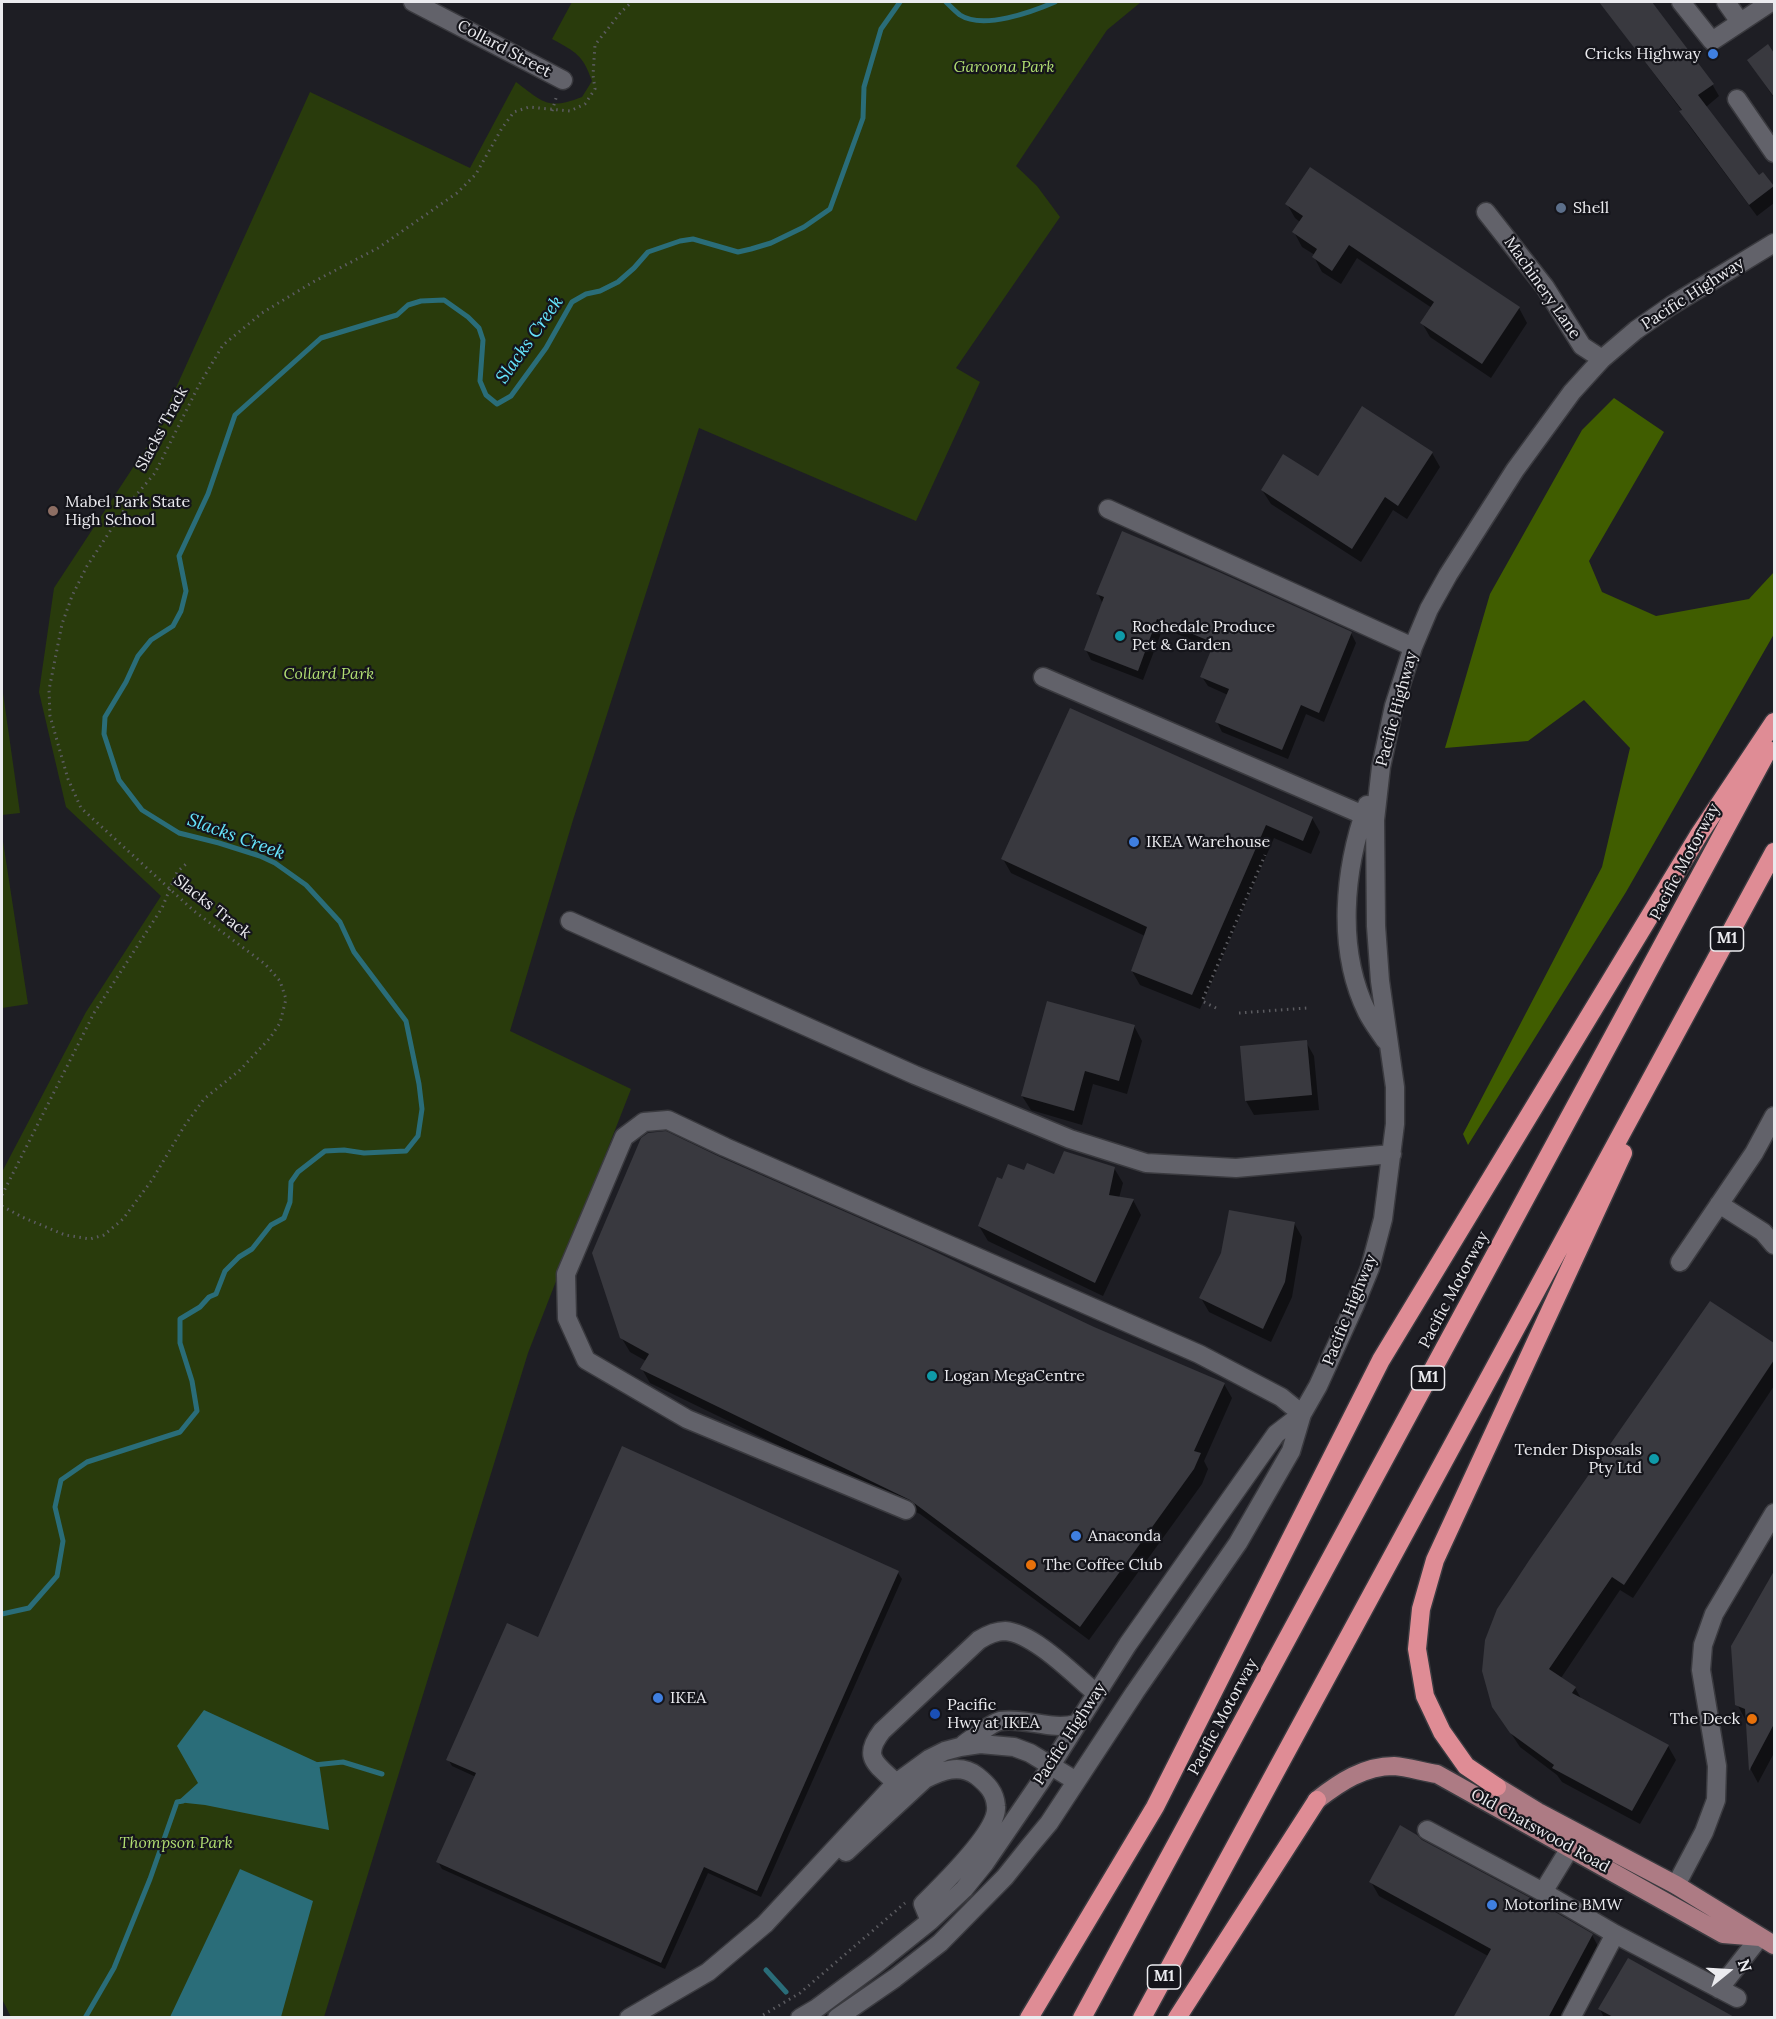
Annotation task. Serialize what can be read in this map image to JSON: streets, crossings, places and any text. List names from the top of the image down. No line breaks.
{"streets":{"highway":["Pacific Motorway","M1"],"main road":["Old Chatswood Road"],"street":["Collard Street","Machinery Lane","Pacific Highway"],"path":["Slacks Track"]},"crossings":[["Machinery Lane","Pacific Highway"]],"water":["Slacks Creek"],"parks":["Garoona Park","Collard Park","Thompson Park"],"places":["Cricks Highway","Shell","Mabel Park State High School","Rochedale Produce Pet & Garden","IKEA Warehouse","Logan MegaCentre","Tender Disposals Pty Ltd","Anaconda","The Coffee Club","IKEA","Pacific Hwy at IKEA","The Deck","Motorline BMW"],"north":"right"}
